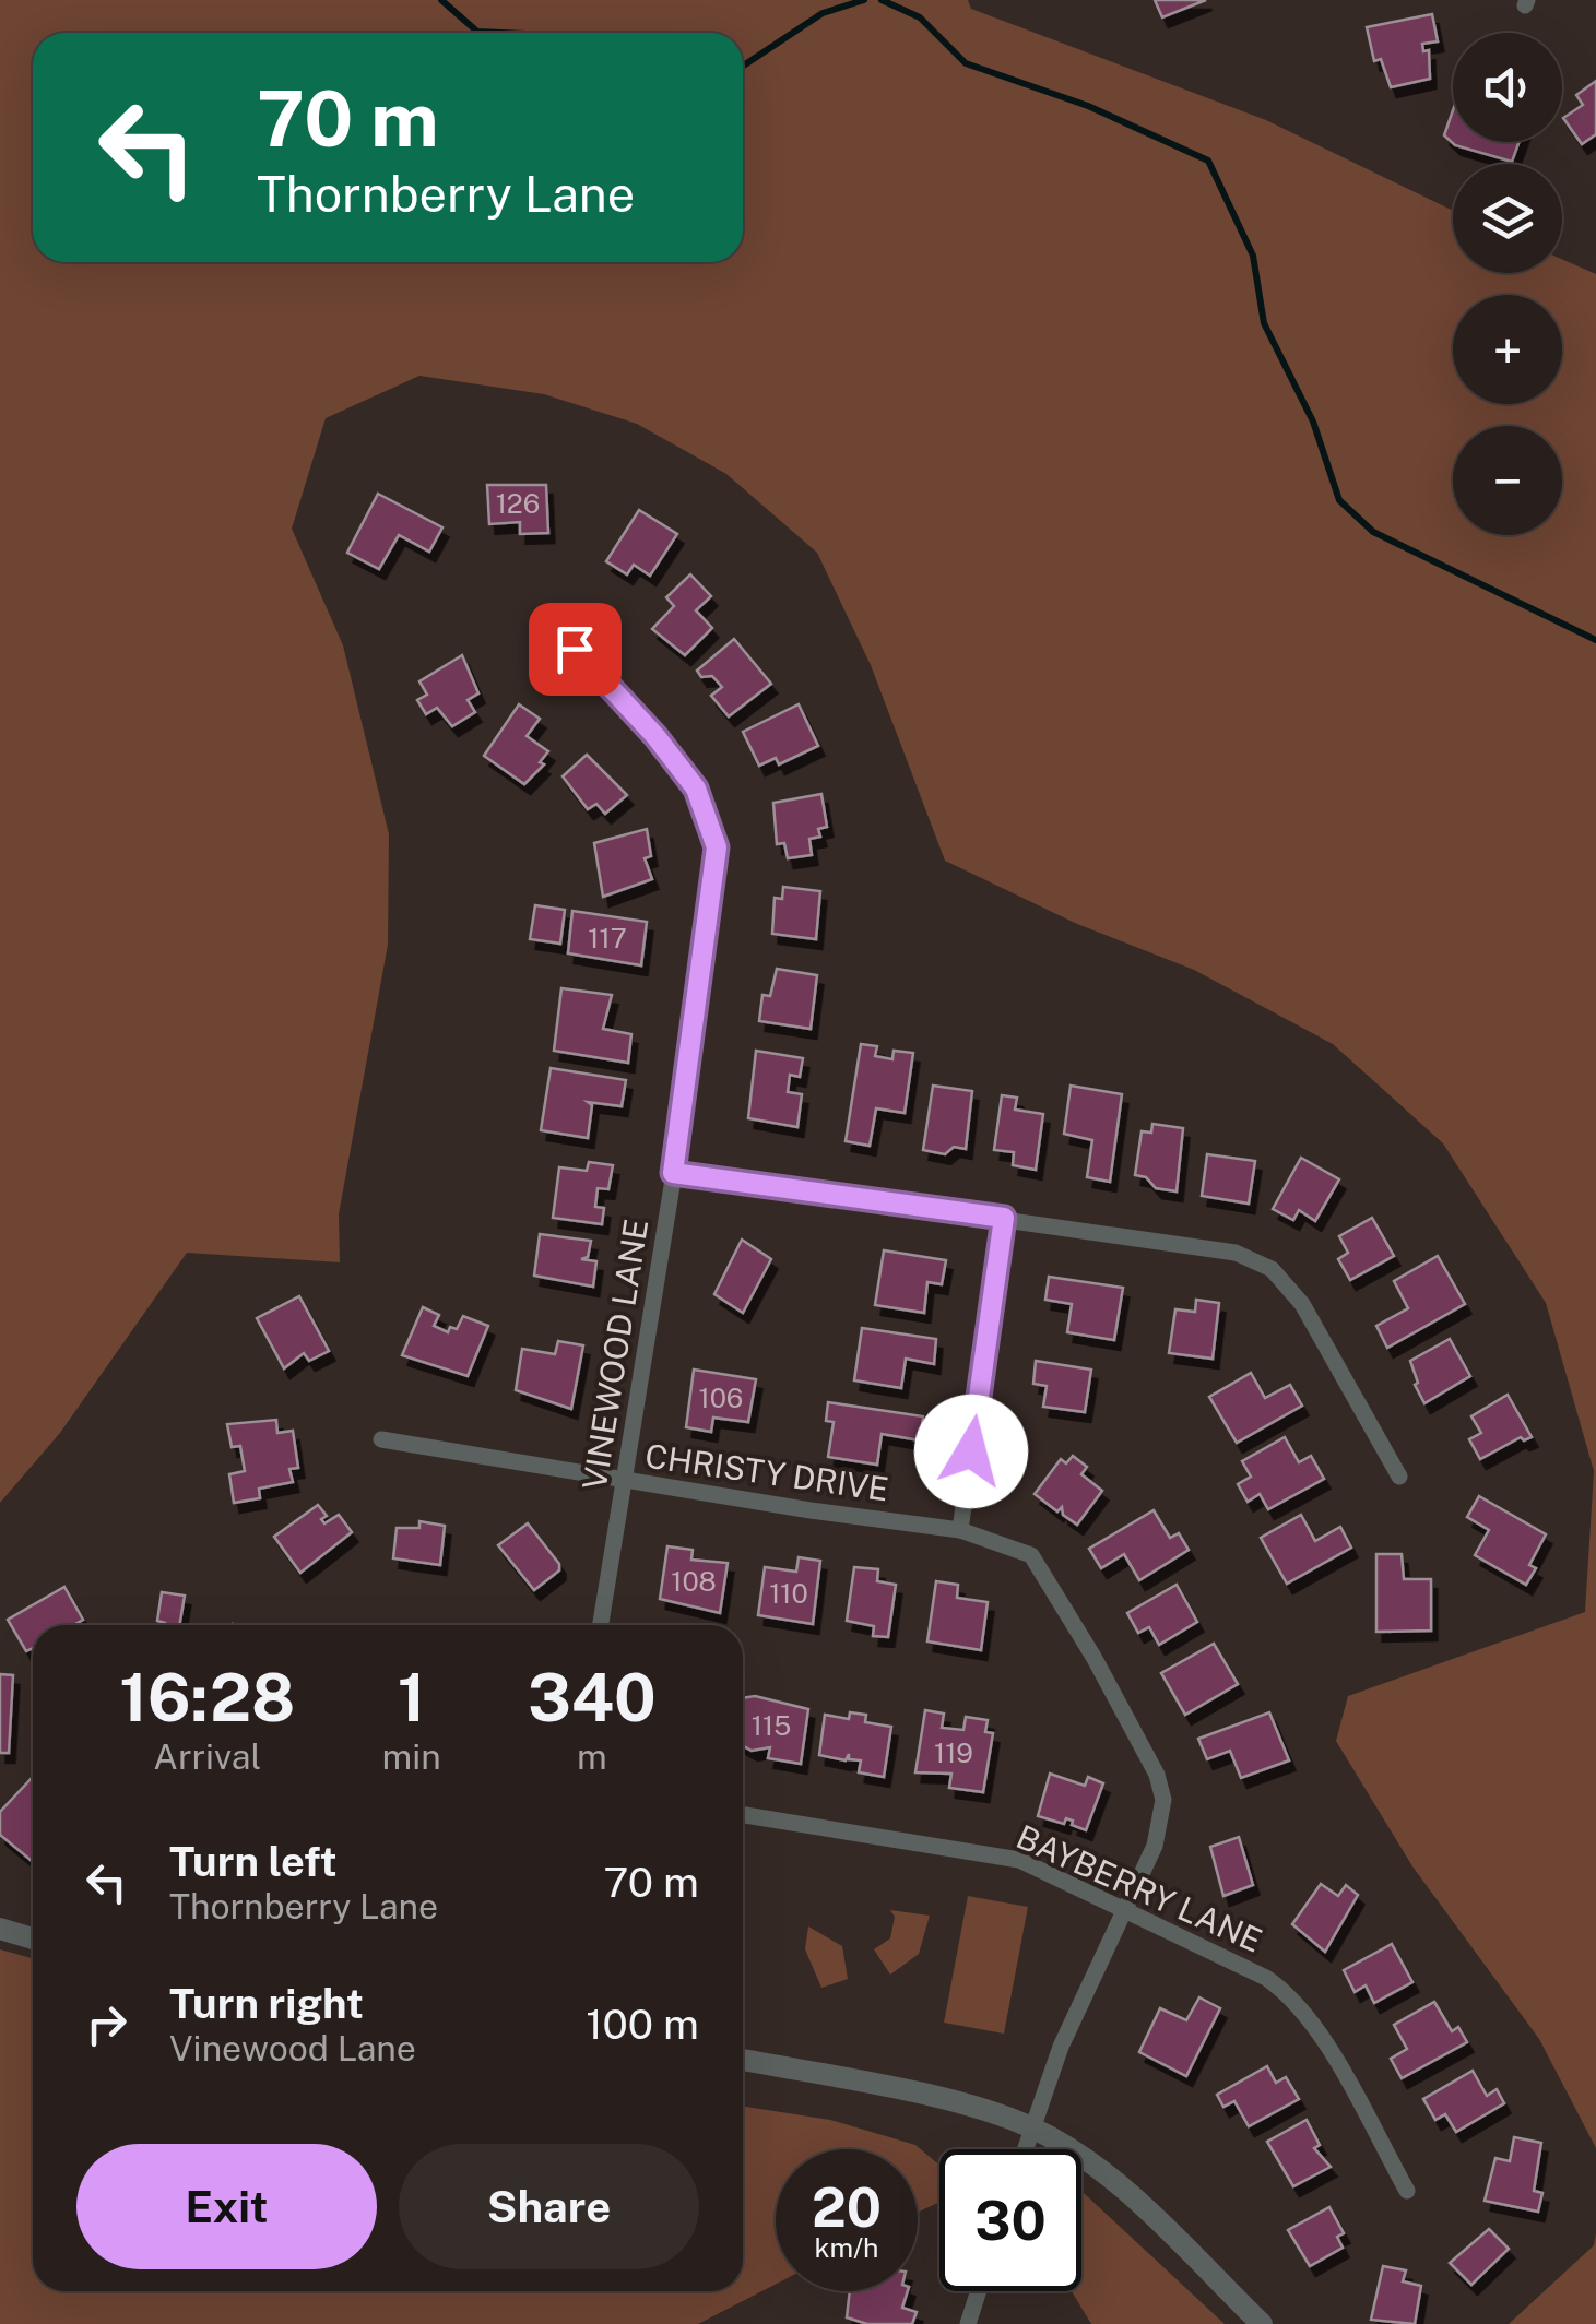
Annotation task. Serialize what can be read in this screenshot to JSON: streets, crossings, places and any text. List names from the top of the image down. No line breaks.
{"streets":{"street":["VINEWOOD LANE","CHRISTY DRIVE","BAYBERRY LANE"]},"crossings":[["VINEWOOD LANE","CHRISTY DRIVE"],["CHRISTY DRIVE","BAYBERRY LANE"]],"house_numbers":["126","117","106","108","110","115","119"],"page":{"map_buttons":["+","−"],"turn":["70 m","Thornberry Lane"],"eta":["16:28","Arrival","1","min","340","m"],"list":[{"name":"Turn left","note":"Thornberry Lane","value":"70 m"},{"name":"Turn right","note":"Vinewood Lane","value":"100 m"}],"buttons":["Exit","Share"],"speed":"20 km/h","limit":"30"}}
